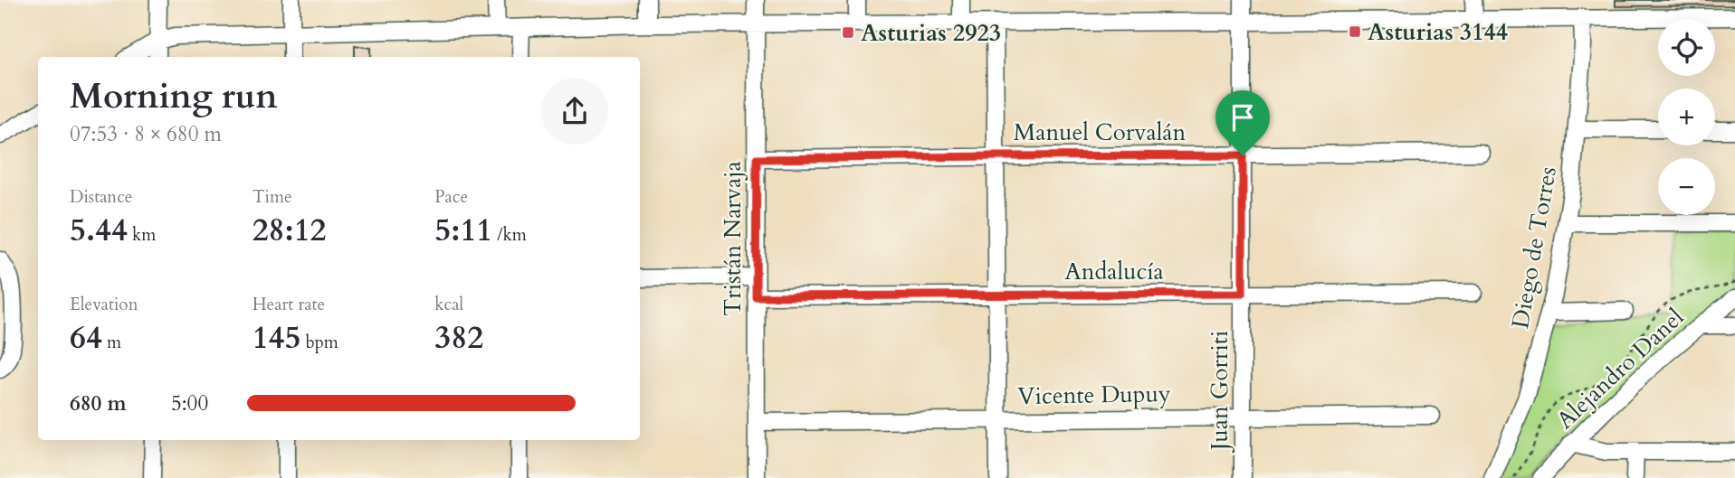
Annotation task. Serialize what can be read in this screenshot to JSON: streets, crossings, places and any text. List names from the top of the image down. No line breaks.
{"streets":{"street":["Manuel Corvalán","Tristán Narvaja","Diego de Torres","Andalucía","Alejandro Danel","Juan Gorriti","Vicente Dupuy"]},"crossings":[["Manuel Corvalán","Tristán Narvaja"],["Manuel Corvalán","Juan Gorriti"],["Tristán Narvaja","Andalucía"],["Tristán Narvaja","Vicente Dupuy"],["Andalucía","Juan Gorriti"],["Juan Gorriti","Vicente Dupuy"]],"places":{"transit":["Asturias 3144","Asturias 2923"]},"page":{"map_buttons":["+","−"],"heading":["Morning run","07:53 · 8 × 680 m"],"stats":[["Distance","5.44 km"],["Time","28:12"],["Pace","5:11 /km"],["Elevation","64 m"],["Heart rate","145 bpm"],["kcal","382"]],"list":[{"name":"680 m","note":"5:00"}]}}
